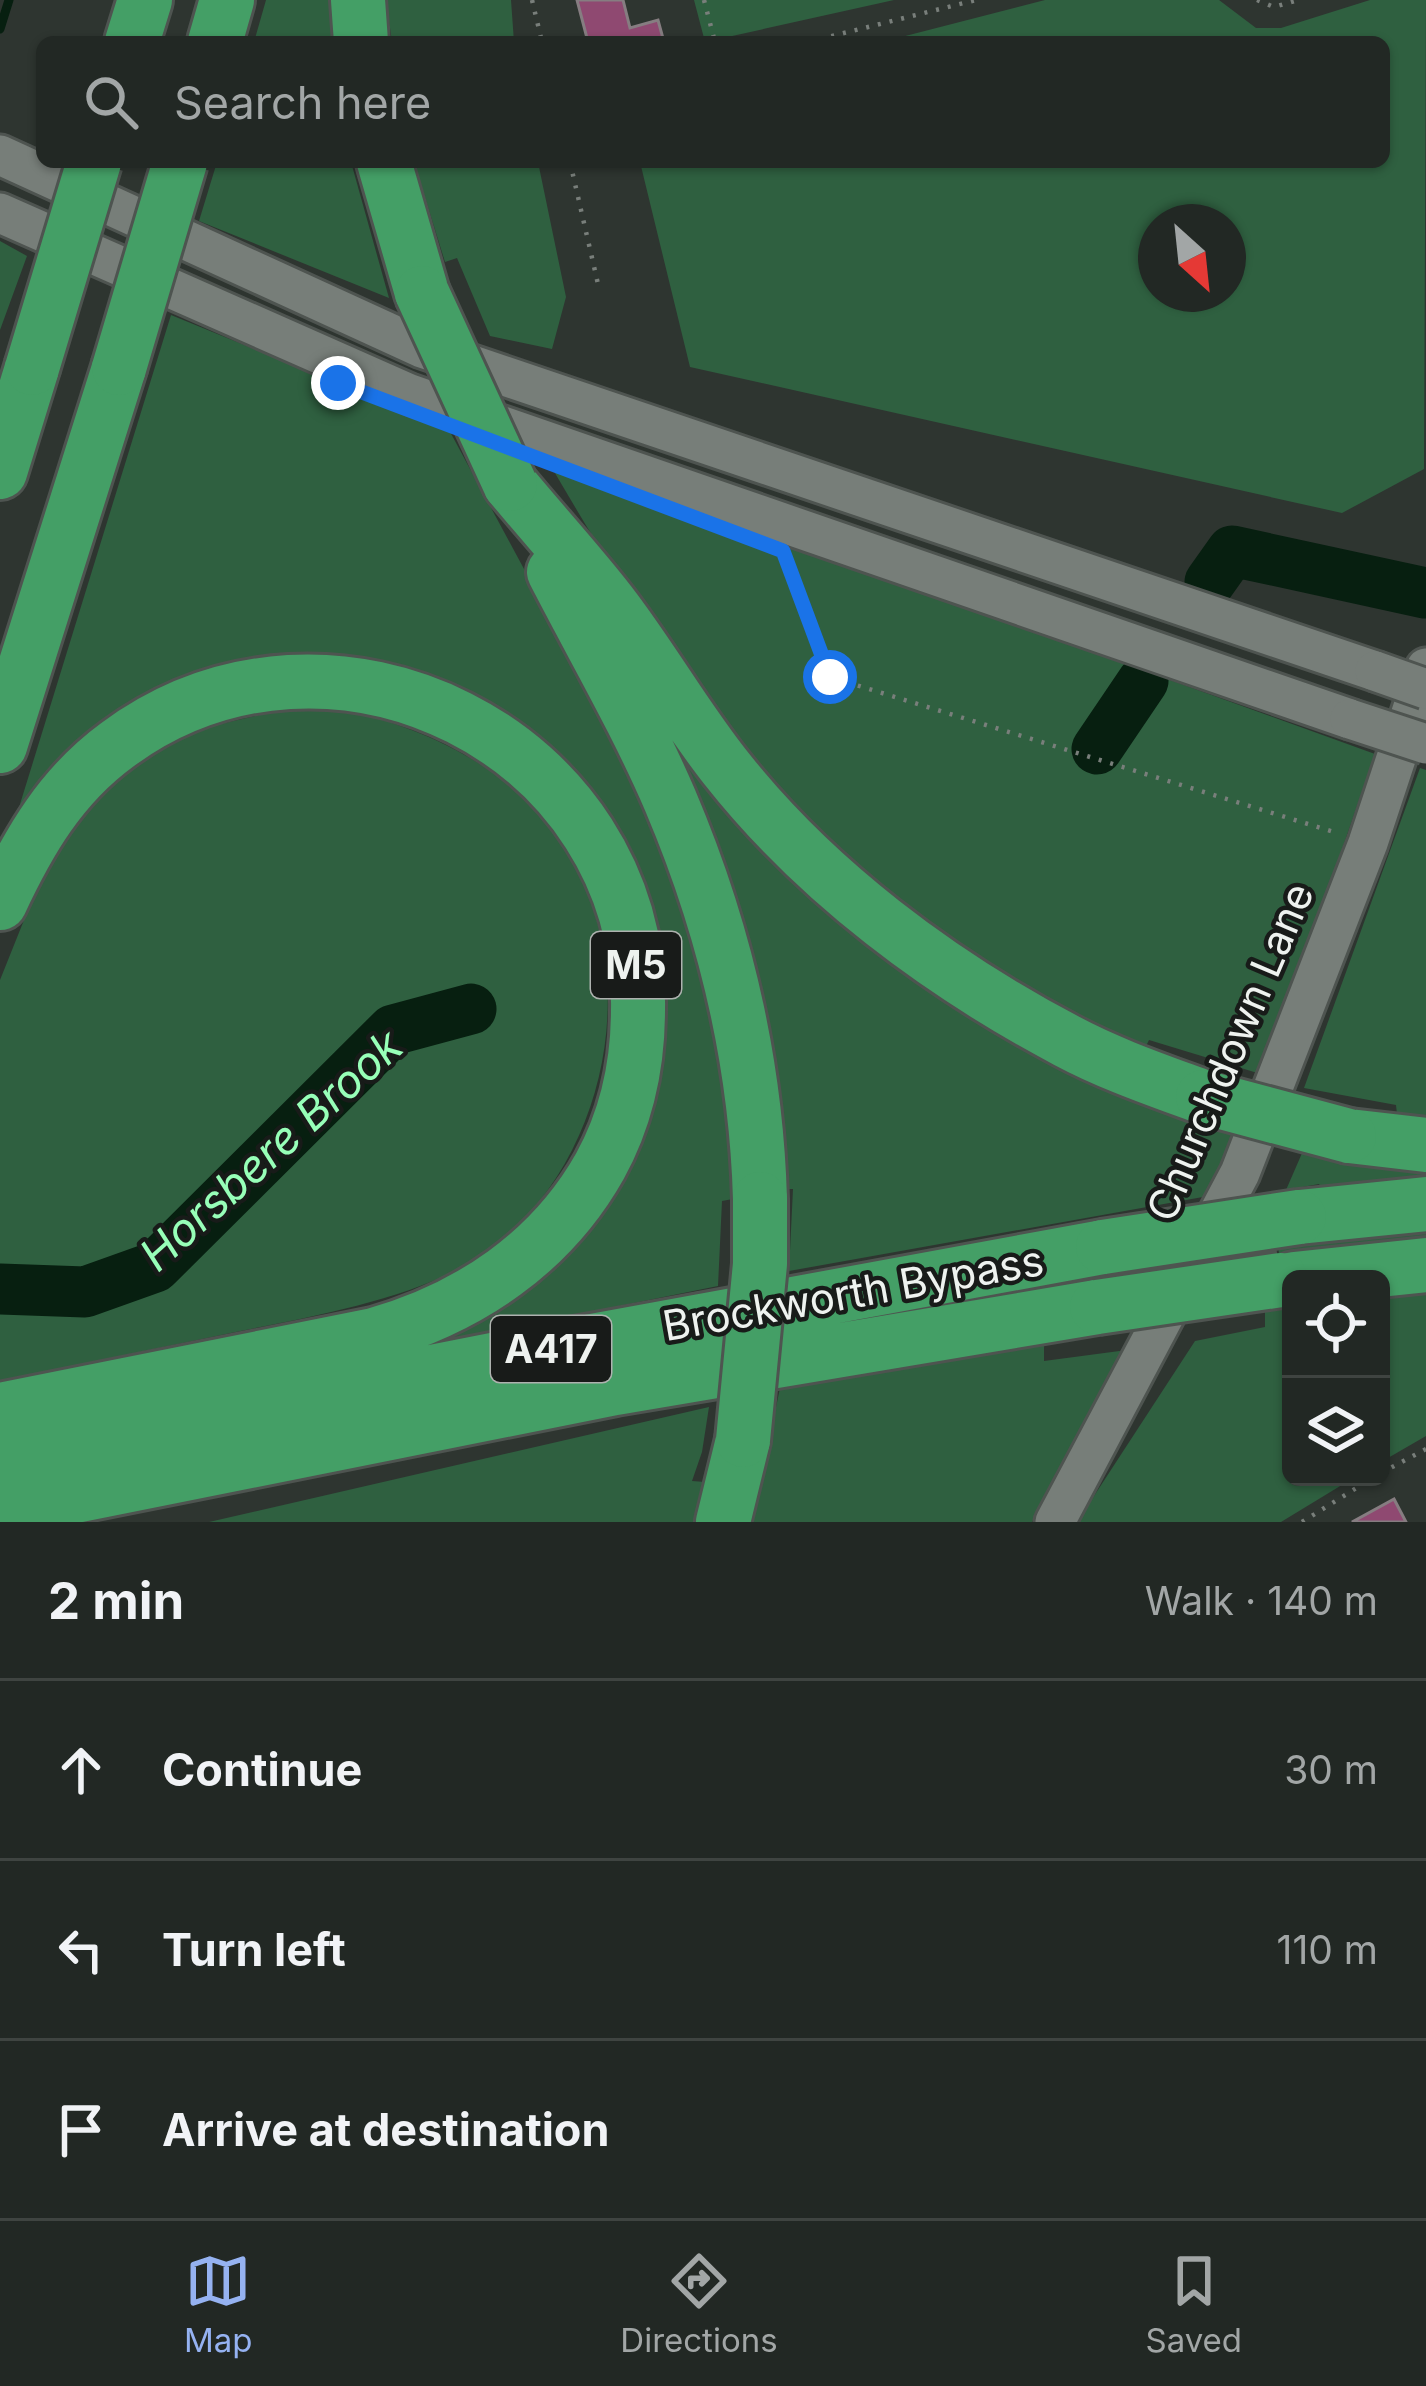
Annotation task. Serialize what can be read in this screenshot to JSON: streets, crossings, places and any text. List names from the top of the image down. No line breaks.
{"streets":{"highway":["M5","Brockworth Bypass","A417"],"street":["Churchdown Lane"]},"water":["Horsbere Brook"],"north":"bottom right","page":{"search":"Search here","heading":["2 min","Walk · 140 m"],"list":[["Continue","30 m"],["Turn left","110 m"],"Arrive at destination"],"nav":["Map","Directions","Saved"]}}
